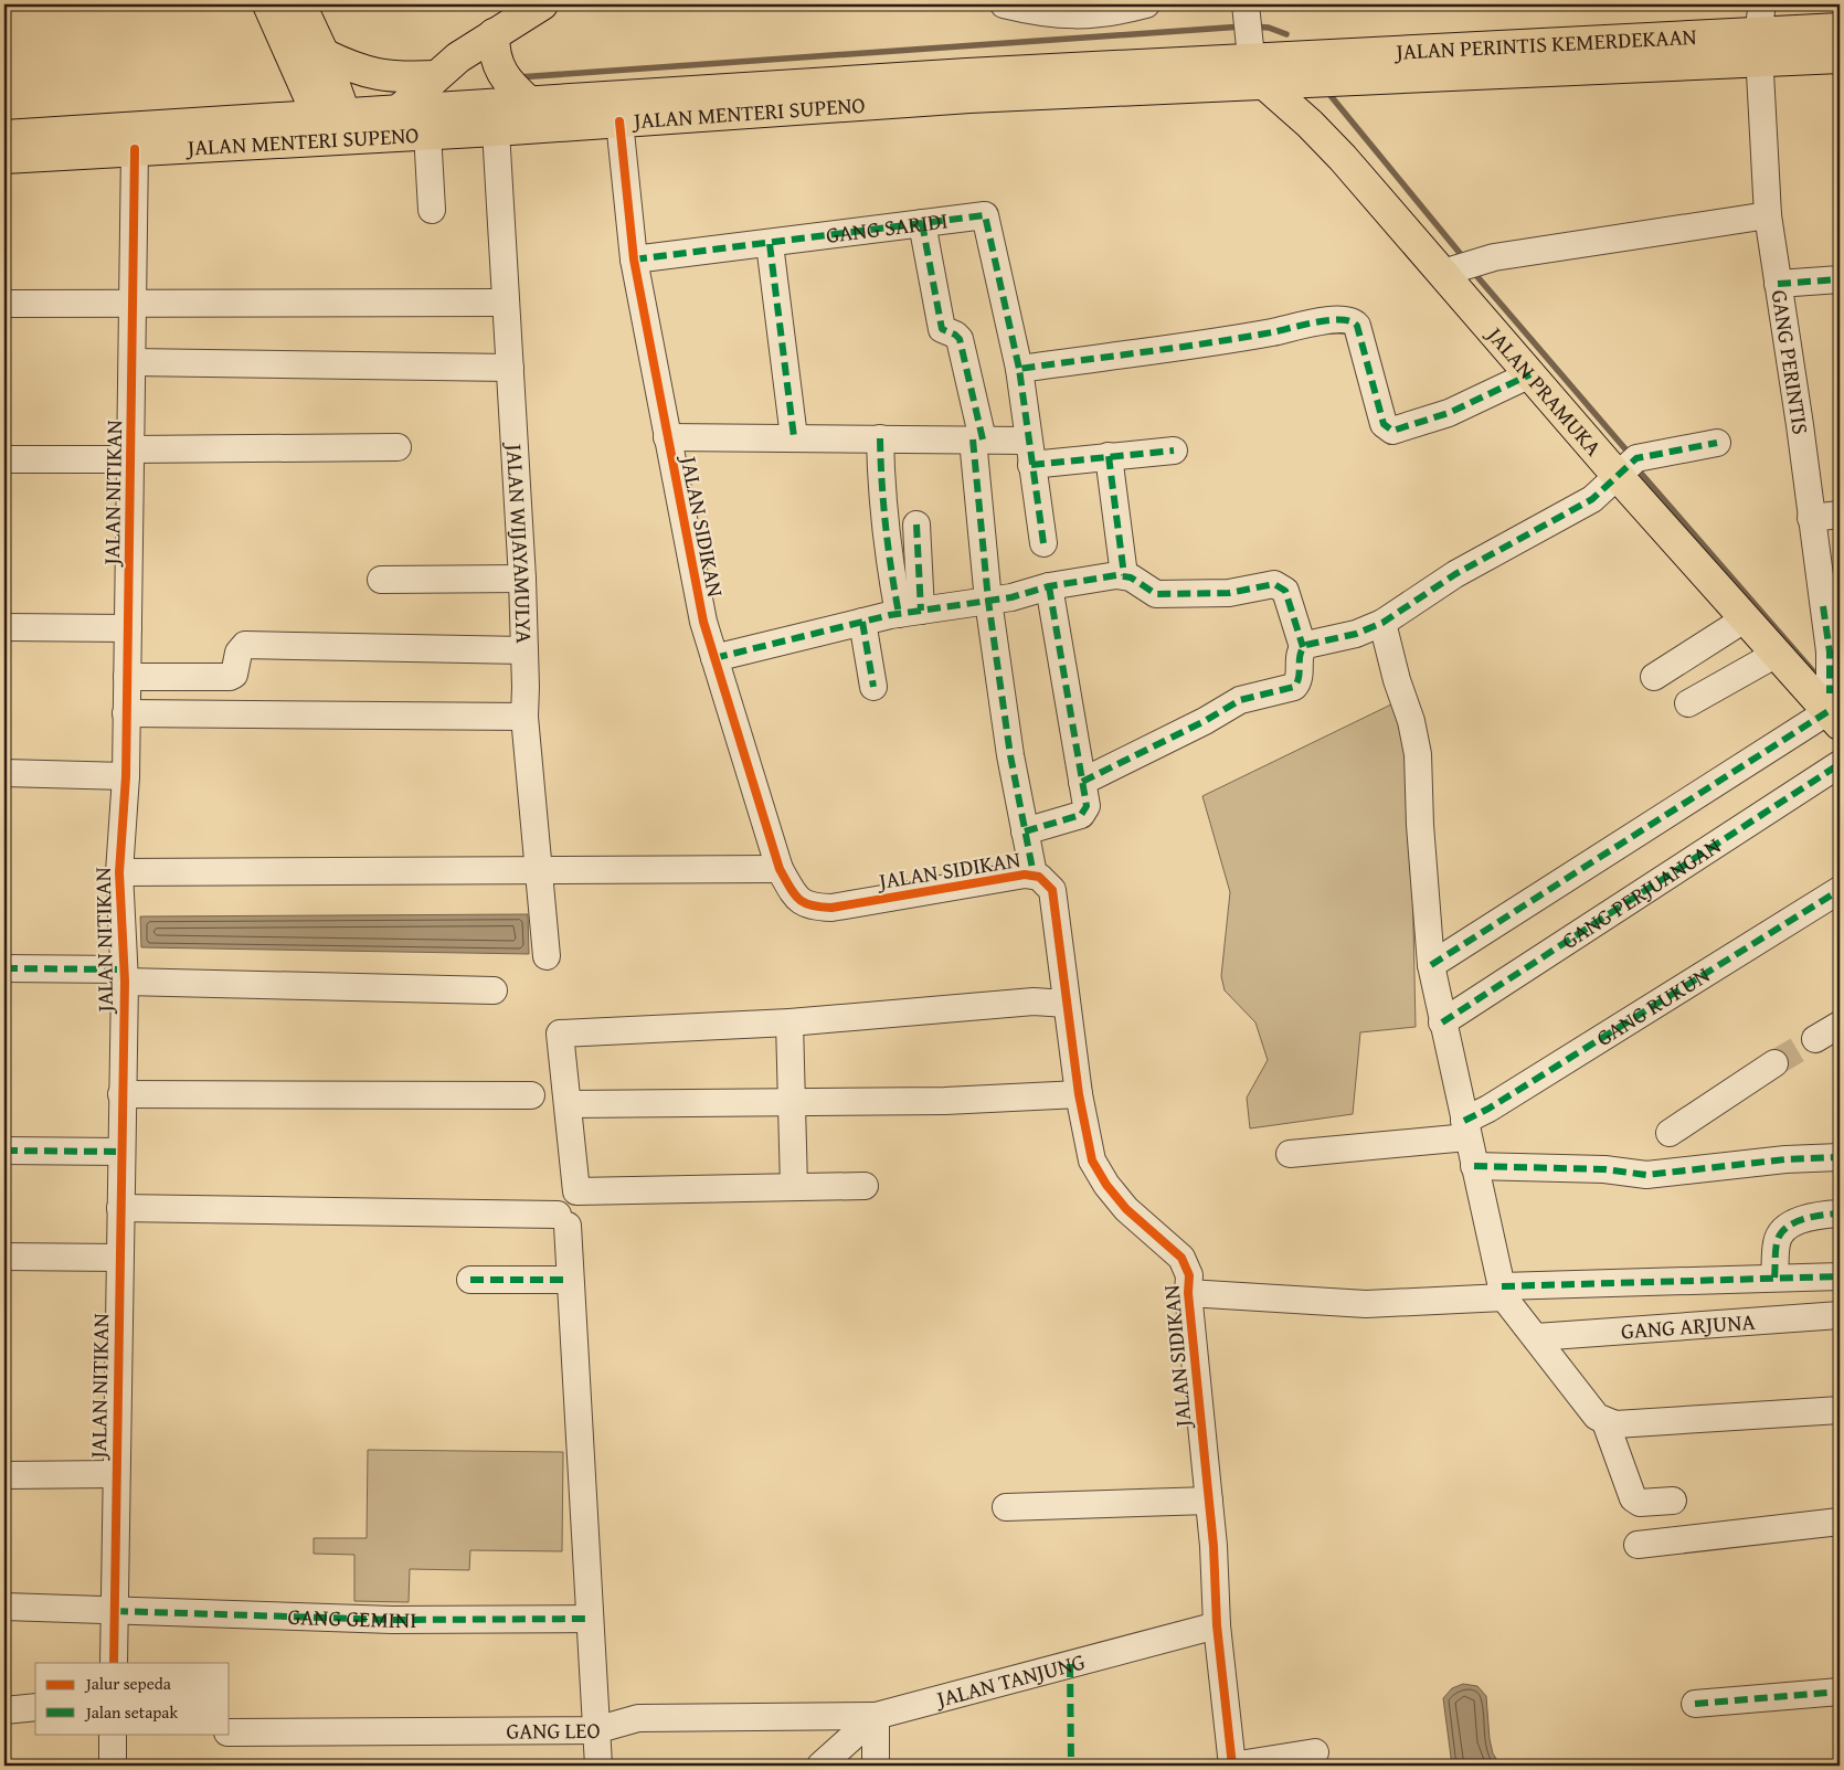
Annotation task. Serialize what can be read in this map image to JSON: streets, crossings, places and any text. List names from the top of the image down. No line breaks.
{"streets":{"main road":["JALAN PERINTIS KEMERDEKAAN","JALAN MENTERI SUPENO","JALAN PRAMUKA"],"street":["GANG SARIDI","GANG PERINTIS","JALAN NITIKAN","JALAN SIDIKAN","JALAN WIJAYAMULYA","GANG PERJUANGAN","GANG RUKUN","GANG ARJUNA","GANG GEMINI","JALAN TANJUNG","GANG LEO"]},"crossings":[["JALAN PERINTIS KEMERDEKAAN","JALAN MENTERI SUPENO"],["JALAN PERINTIS KEMERDEKAAN","GANG PERINTIS"],["JALAN PERINTIS KEMERDEKAAN","JALAN PRAMUKA"],["JALAN MENTERI SUPENO","JALAN PRAMUKA"],["JALAN MENTERI SUPENO","JALAN NITIKAN"],["JALAN MENTERI SUPENO","JALAN SIDIKAN"],["JALAN MENTERI SUPENO","JALAN WIJAYAMULYA"],["GANG SARIDI","JALAN SIDIKAN"],["GANG PERINTIS","JALAN PRAMUKA"],["JALAN NITIKAN","GANG GEMINI"],["JALAN SIDIKAN","JALAN TANJUNG"],["JALAN TANJUNG","GANG LEO"]],"legend":["Jalur sepeda","Jalan setapak"]}
